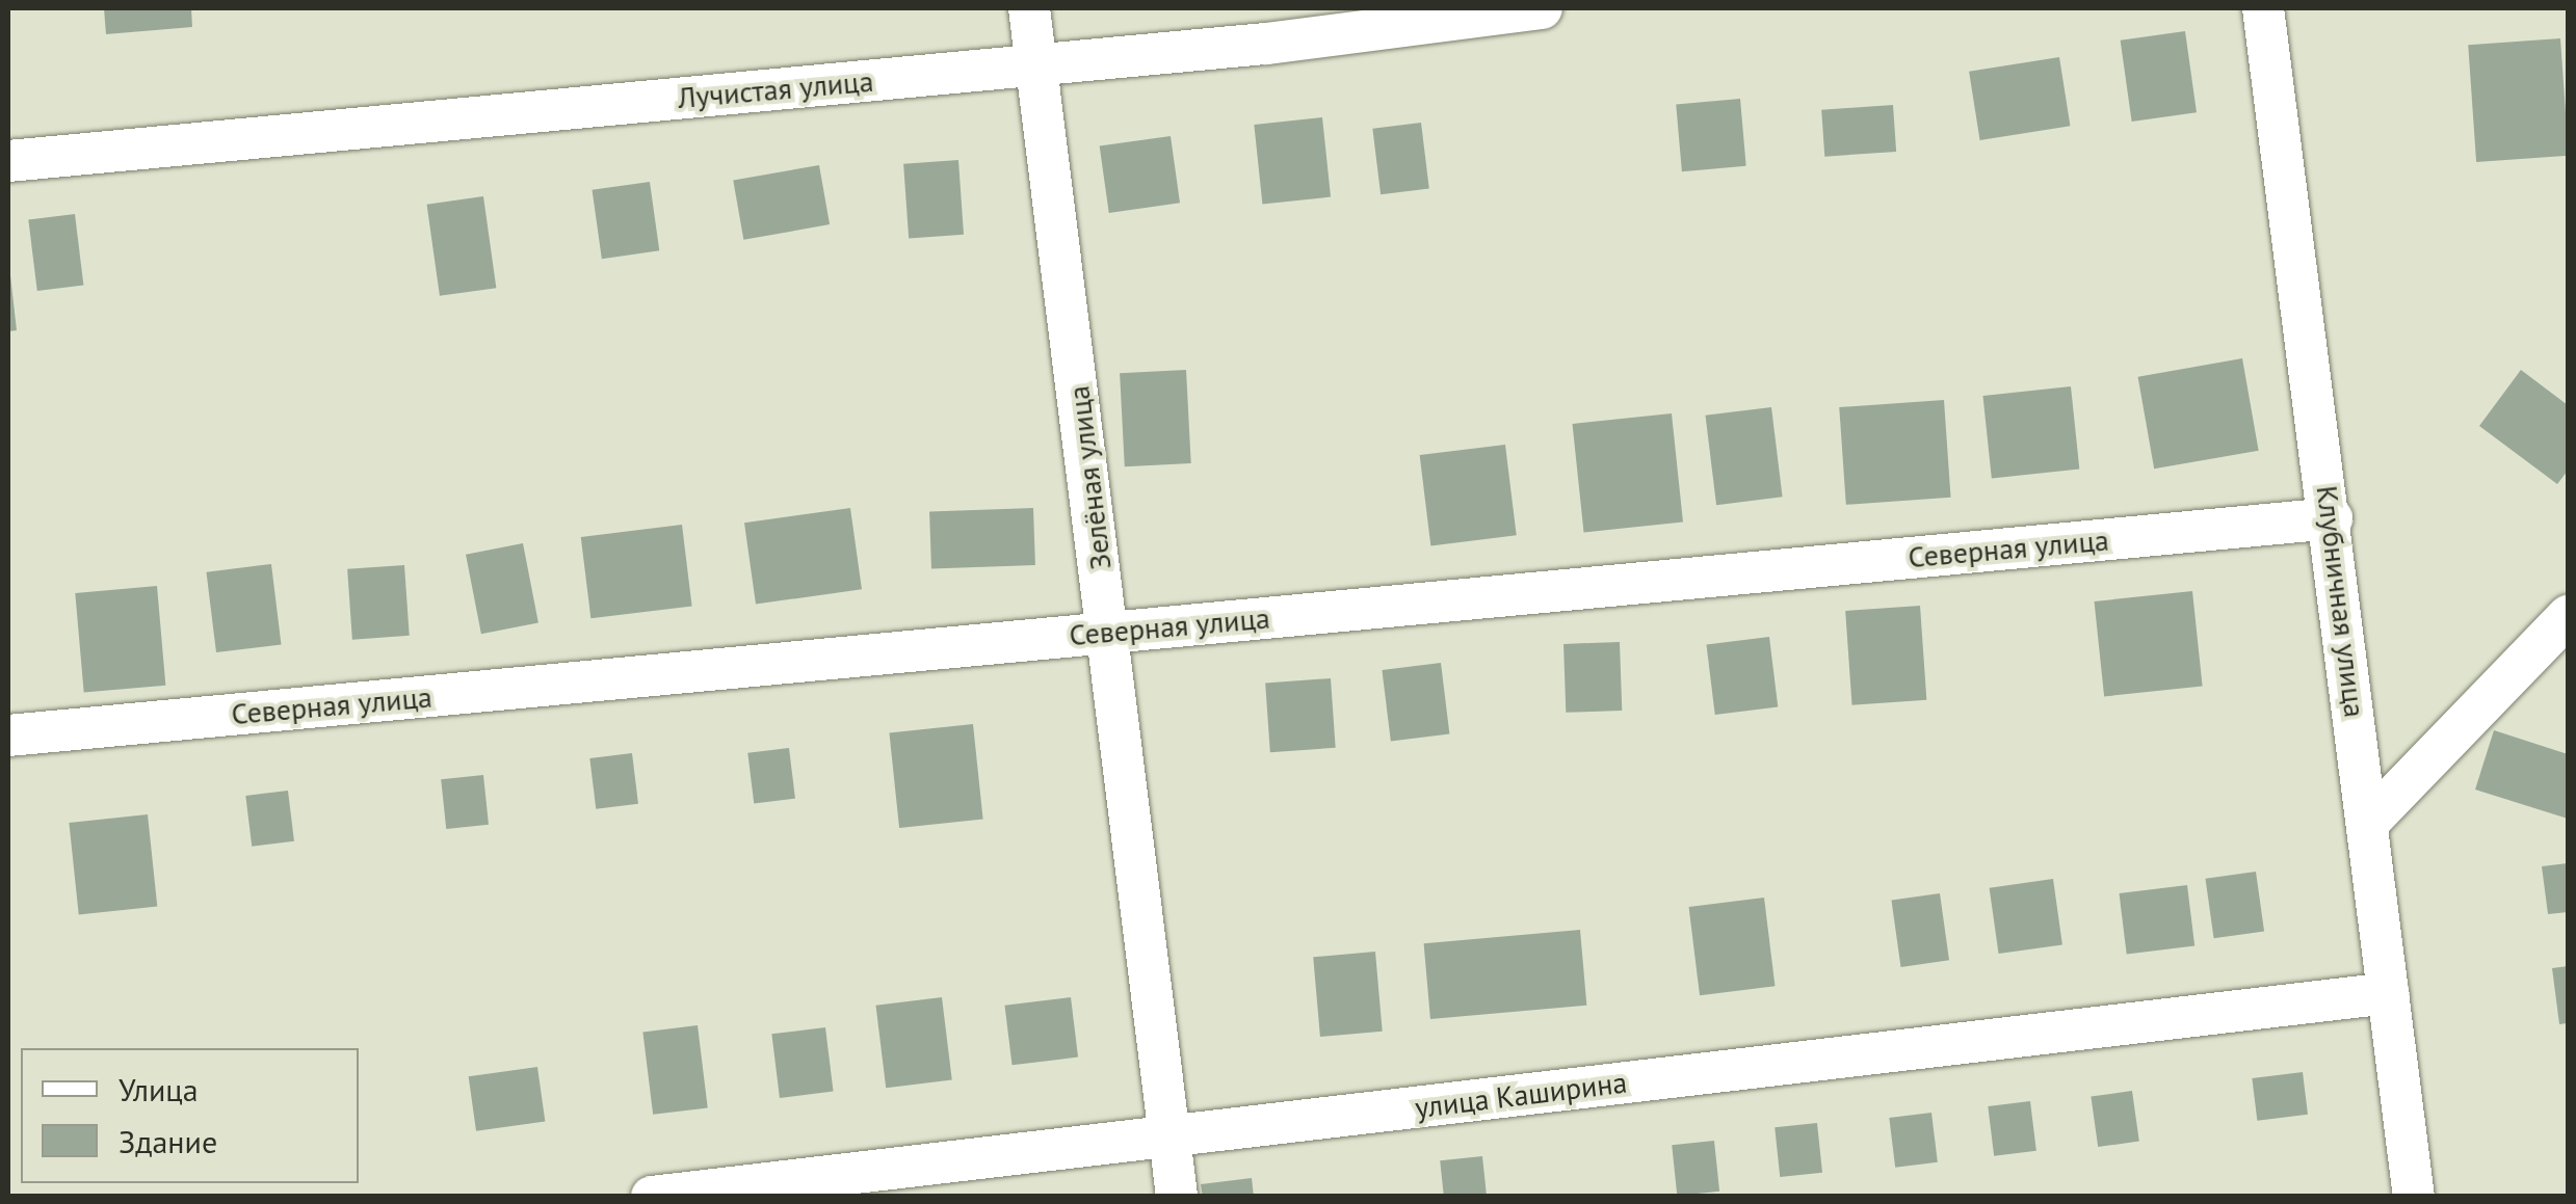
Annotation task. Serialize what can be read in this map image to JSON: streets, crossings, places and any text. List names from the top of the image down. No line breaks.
{"streets":{"street":["Лучистая улица","Зелёная улица","Северная улица","Клубничная улица","улица Каширина"]},"crossings":[["Лучистая улица","Зелёная улица"],["Зелёная улица","Северная улица"],["Зелёная улица","улица Каширина"],["Северная улица","Клубничная улица"],["Клубничная улица","улица Каширина"]],"legend":["Улица","Здание"]}
